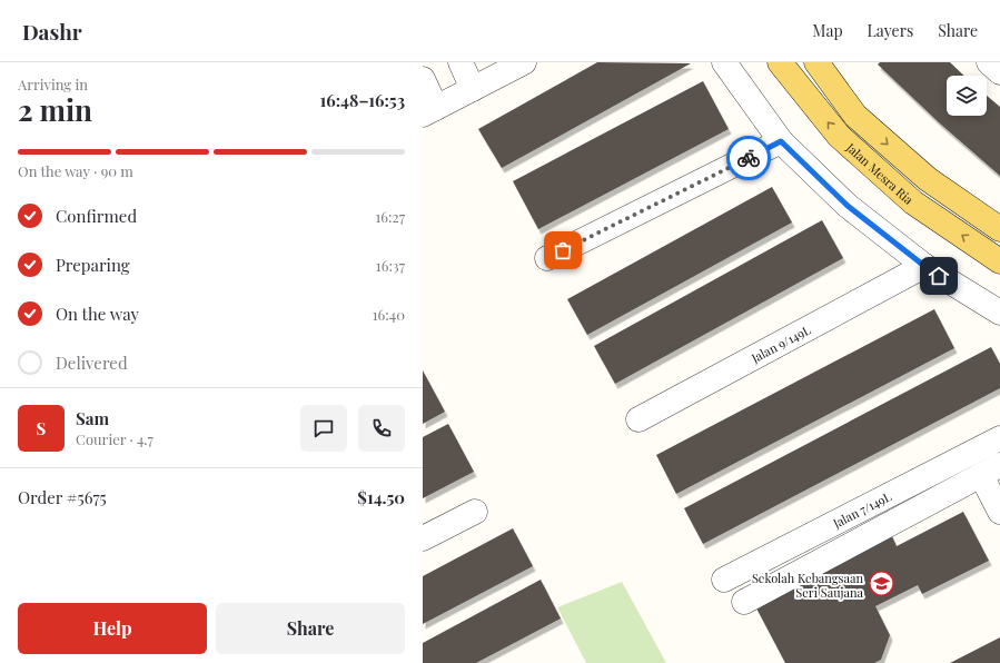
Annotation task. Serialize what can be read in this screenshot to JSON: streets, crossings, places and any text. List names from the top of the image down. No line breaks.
{"streets":{"main road":["Jalan Mesra Ria"],"street":["Jalan 9/149L","Jalan 7/149L"]},"places":{"school or university":["Sekolah Kebangsaan Seri Saujana"]},"page":{"header":"Dashr","nav":["Map","Layers","Share"],"heading":["2 min","Arriving in","16:48–16:53"],"panel":["Sam","Courier · 4.7","Order #5675","$14.50"],"bar":"On the way · 90 m","list":[["Confirmed","16:27"],["Preparing","16:37"],["On the way","16:40"],"Delivered"],"round":"S","buttons":["Help","Share"]}}
